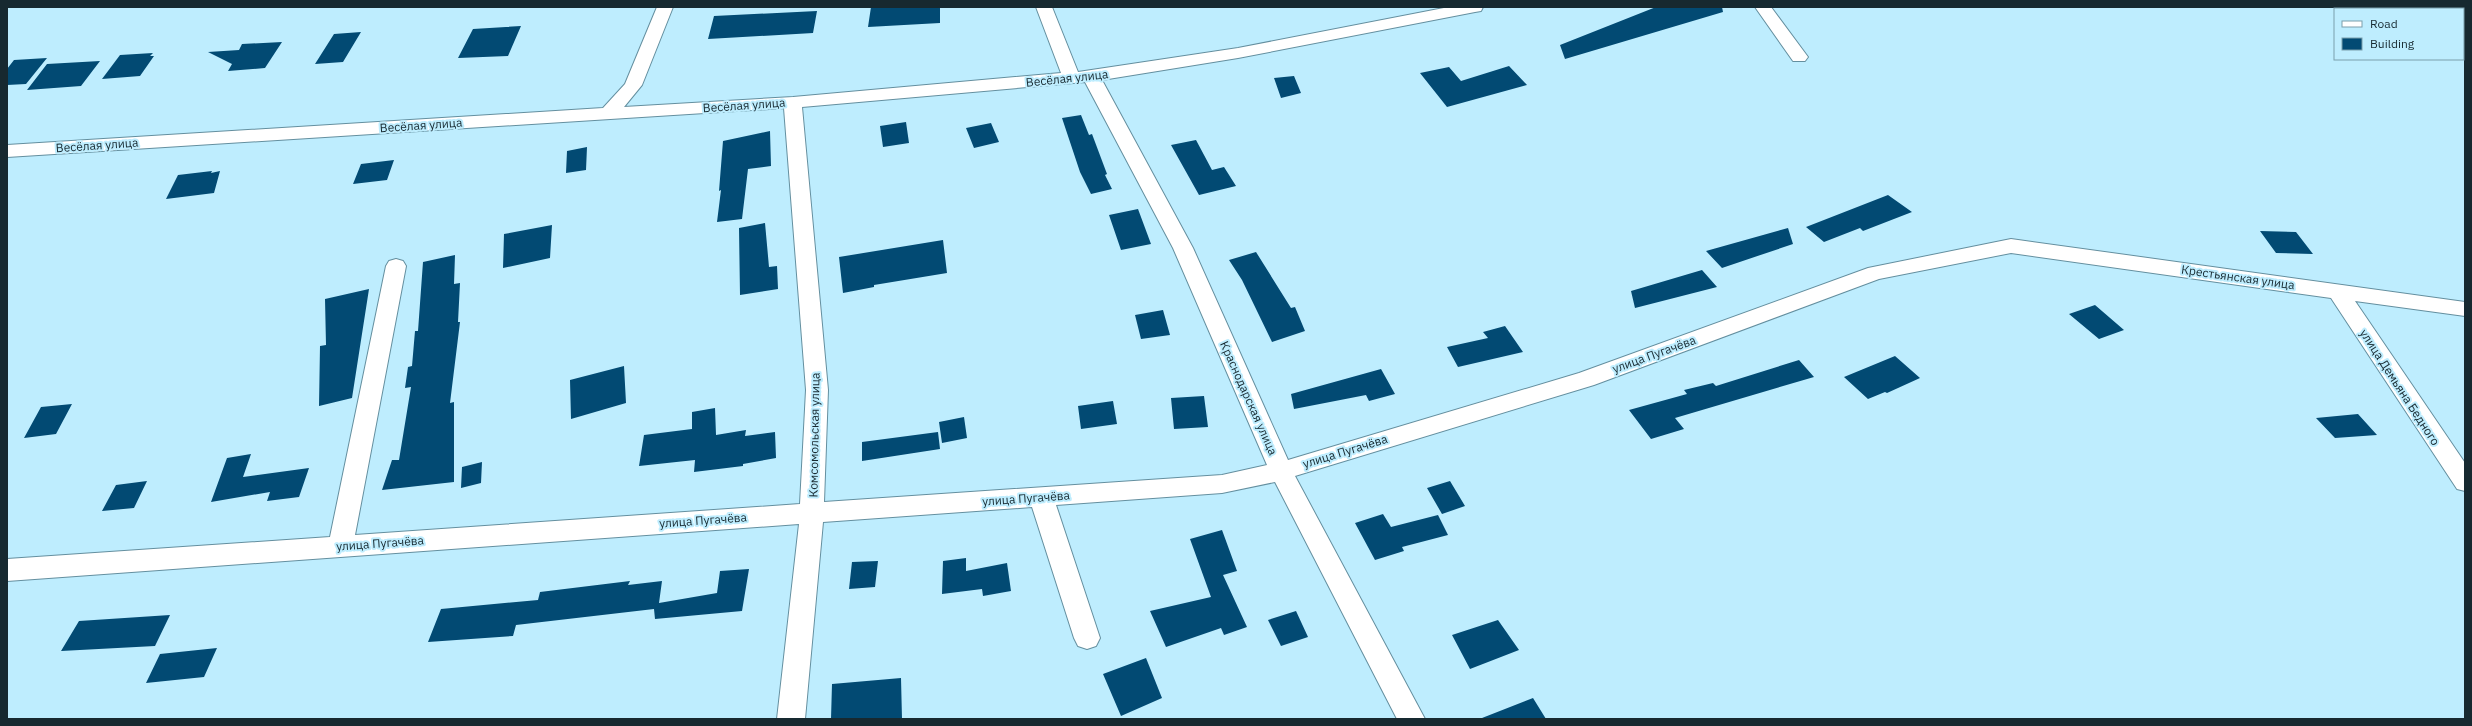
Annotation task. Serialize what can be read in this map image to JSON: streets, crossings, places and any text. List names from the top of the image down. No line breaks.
{"streets":{"street":["Весёлая улица","Крестьянская улица","улица Пугачёва","улица Демьяна Бедного","Краснодарская улица","Комсомольская улица"]},"crossings":[["Весёлая улица","Краснодарская улица"],["Весёлая улица","Комсомольская улица"],["Крестьянская улица","улица Пугачёва"],["Крестьянская улица","улица Демьяна Бедного"],["улица Пугачёва","Краснодарская улица"],["улица Пугачёва","Комсомольская улица"]],"legend":["Road","Building"]}
